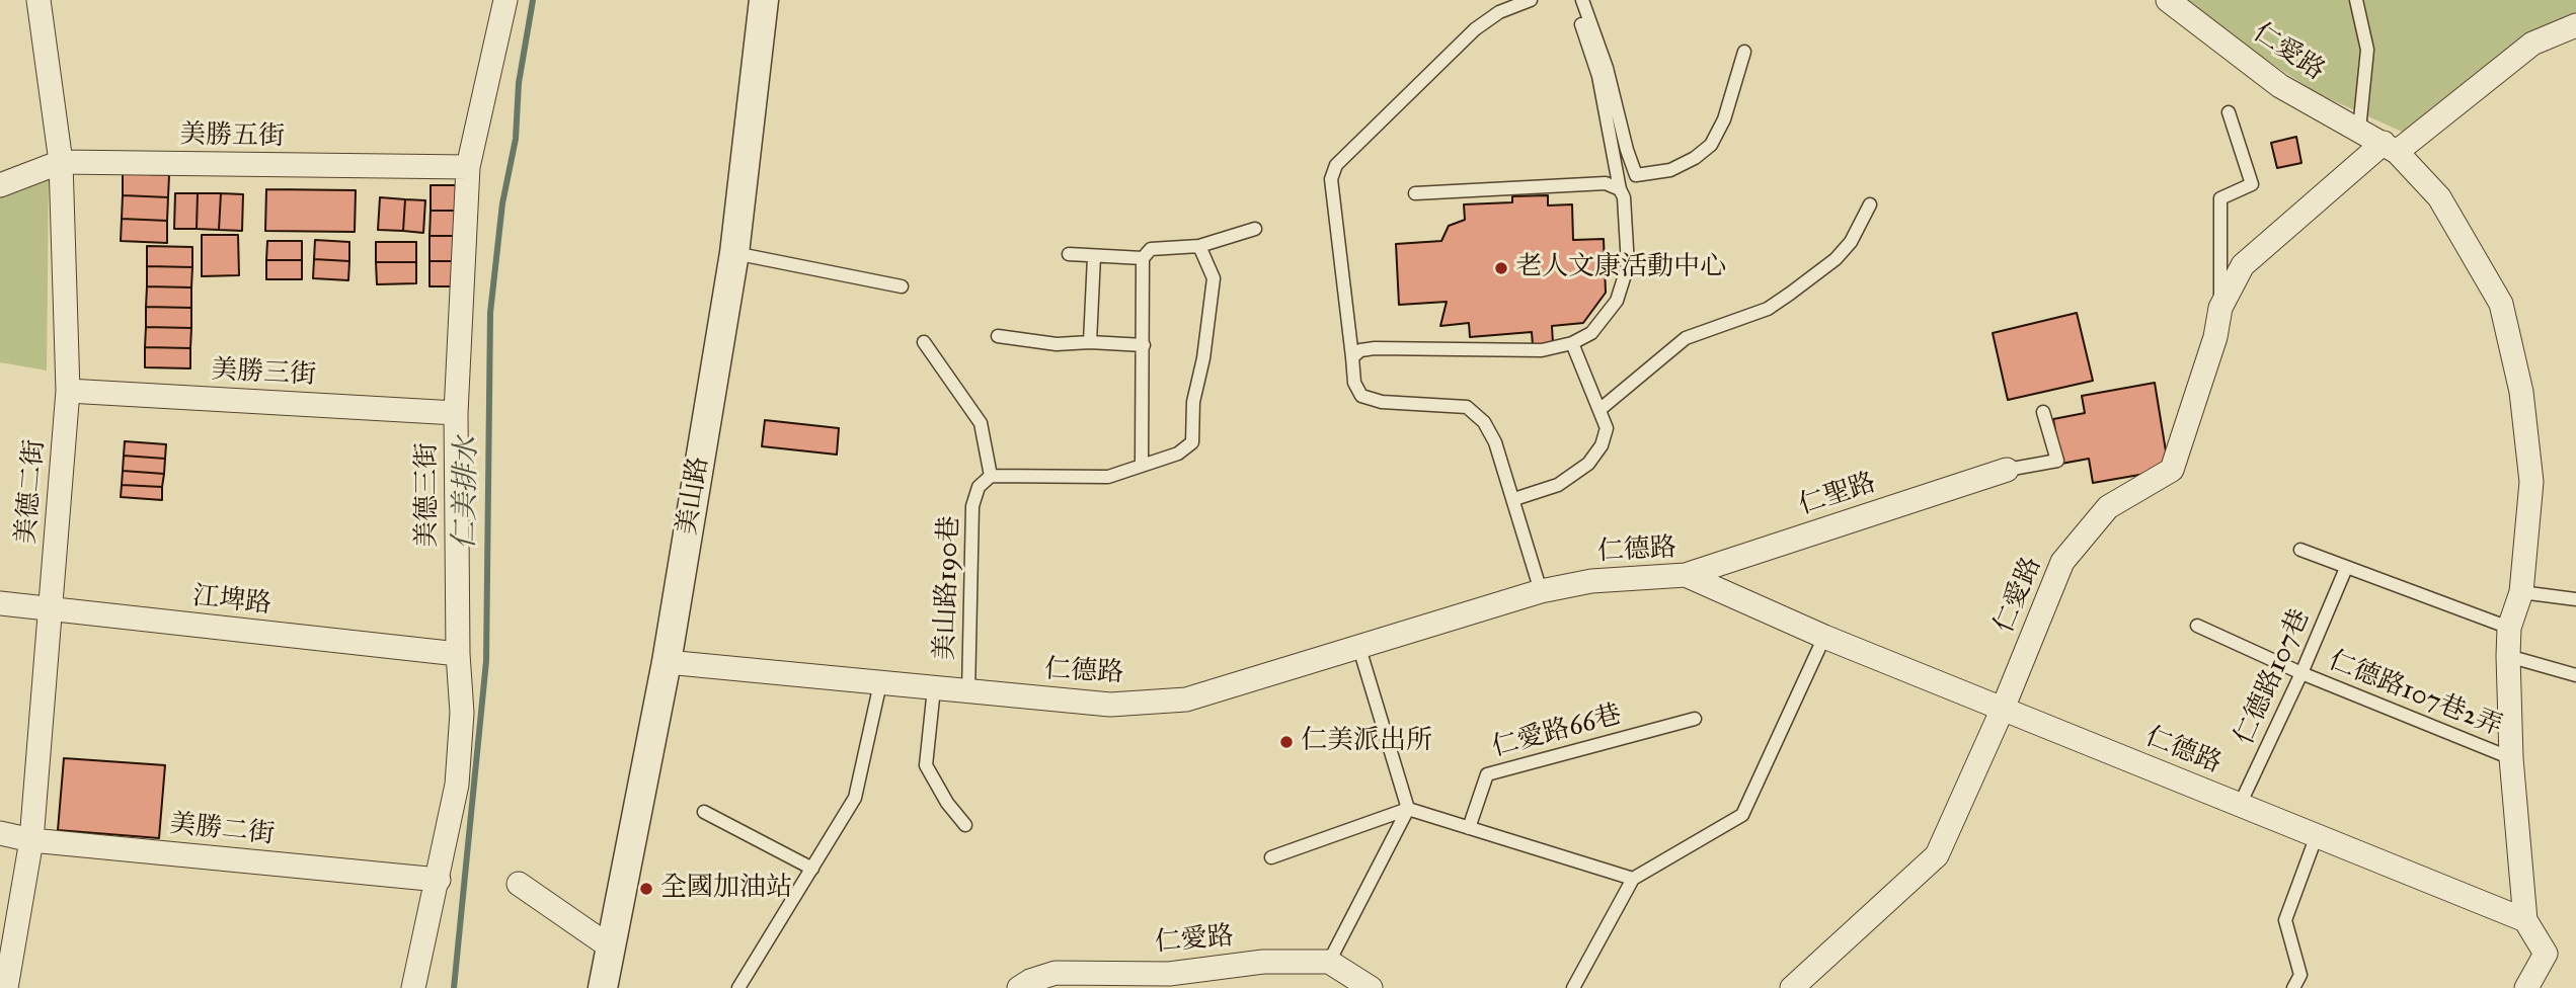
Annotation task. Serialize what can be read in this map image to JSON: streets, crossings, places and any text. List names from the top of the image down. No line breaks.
{"streets":{"street":["仁愛路","美勝五街","美勝三街","美德二街","美德三街","仁聖路","美山路","仁德路","江埤路","美勝二街"],"lane":["美山路190巷","仁德路107巷","仁德路107巷2弄","仁愛路66巷"]},"crossings":[["仁愛路","仁德路"],["仁愛路","仁德路107巷2弄"],["美勝五街","美德二街"],["美勝五街","美德三街"],["美勝三街","美德二街"],["美勝三街","美德三街"],["美德二街","江埤路"],["美德二街","美勝二街"],["美德三街","江埤路"],["美德三街","美勝二街"],["仁聖路","仁德路"],["美山路","仁德路"],["仁德路","美山路190巷"],["仁德路","仁德路107巷"],["仁德路107巷","仁德路107巷2弄"]],"water":["仁美排水"],"places":["老人文康活動中心","仁美派出所","全國加油站"]}
